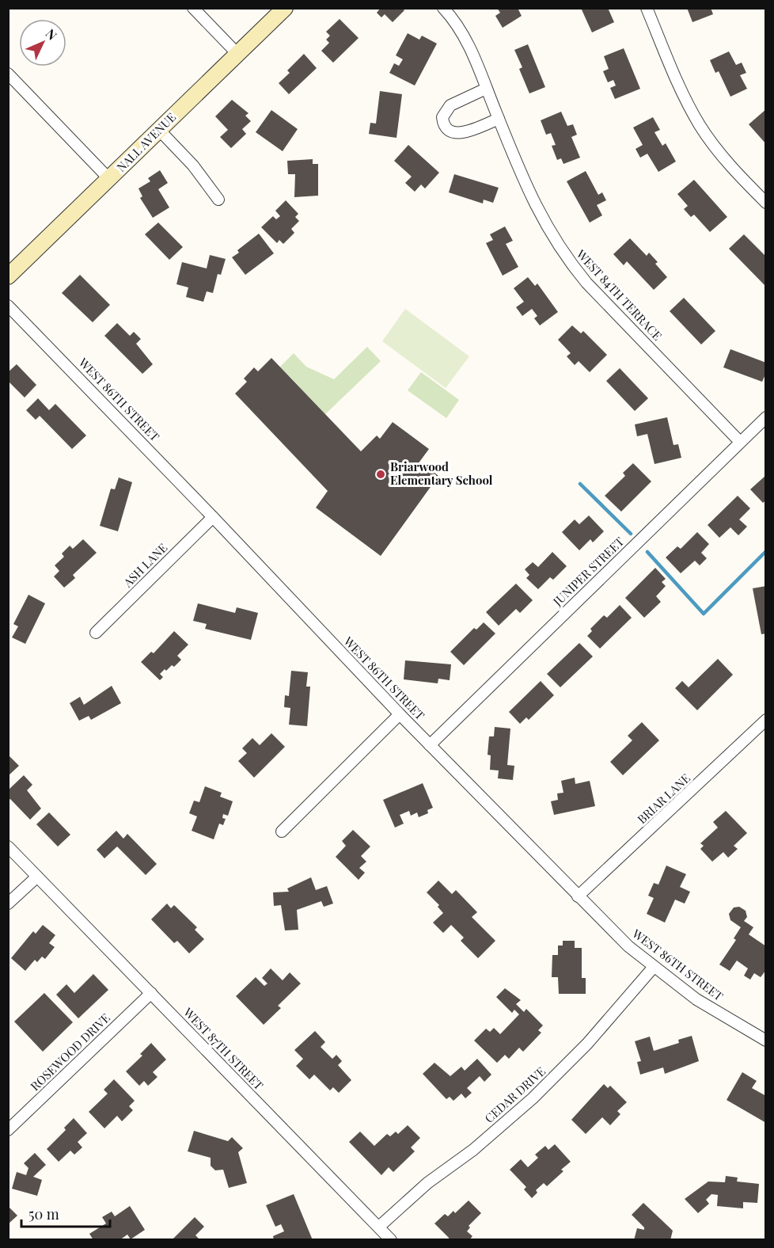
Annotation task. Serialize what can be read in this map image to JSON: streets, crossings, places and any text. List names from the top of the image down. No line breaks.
{"streets":{"main road":["NALL AVENUE"],"street":["WEST 84TH TERRACE","WEST 86TH STREET","ASH LANE","JUNIPER STREET","BRIAR LANE","WEST 87TH STREET","ROSEWOOD DRIVE","CEDAR DRIVE"]},"crossings":[["WEST 84TH TERRACE","JUNIPER STREET"],["WEST 86TH STREET","ASH LANE"],["WEST 86TH STREET","JUNIPER STREET"],["WEST 86TH STREET","BRIAR LANE"],["WEST 86TH STREET","CEDAR DRIVE"],["WEST 87TH STREET","ROSEWOOD DRIVE"],["WEST 87TH STREET","CEDAR DRIVE"]],"places":["Briarwood Elementary School"],"scale_bar":"50 m","north":"top right"}
